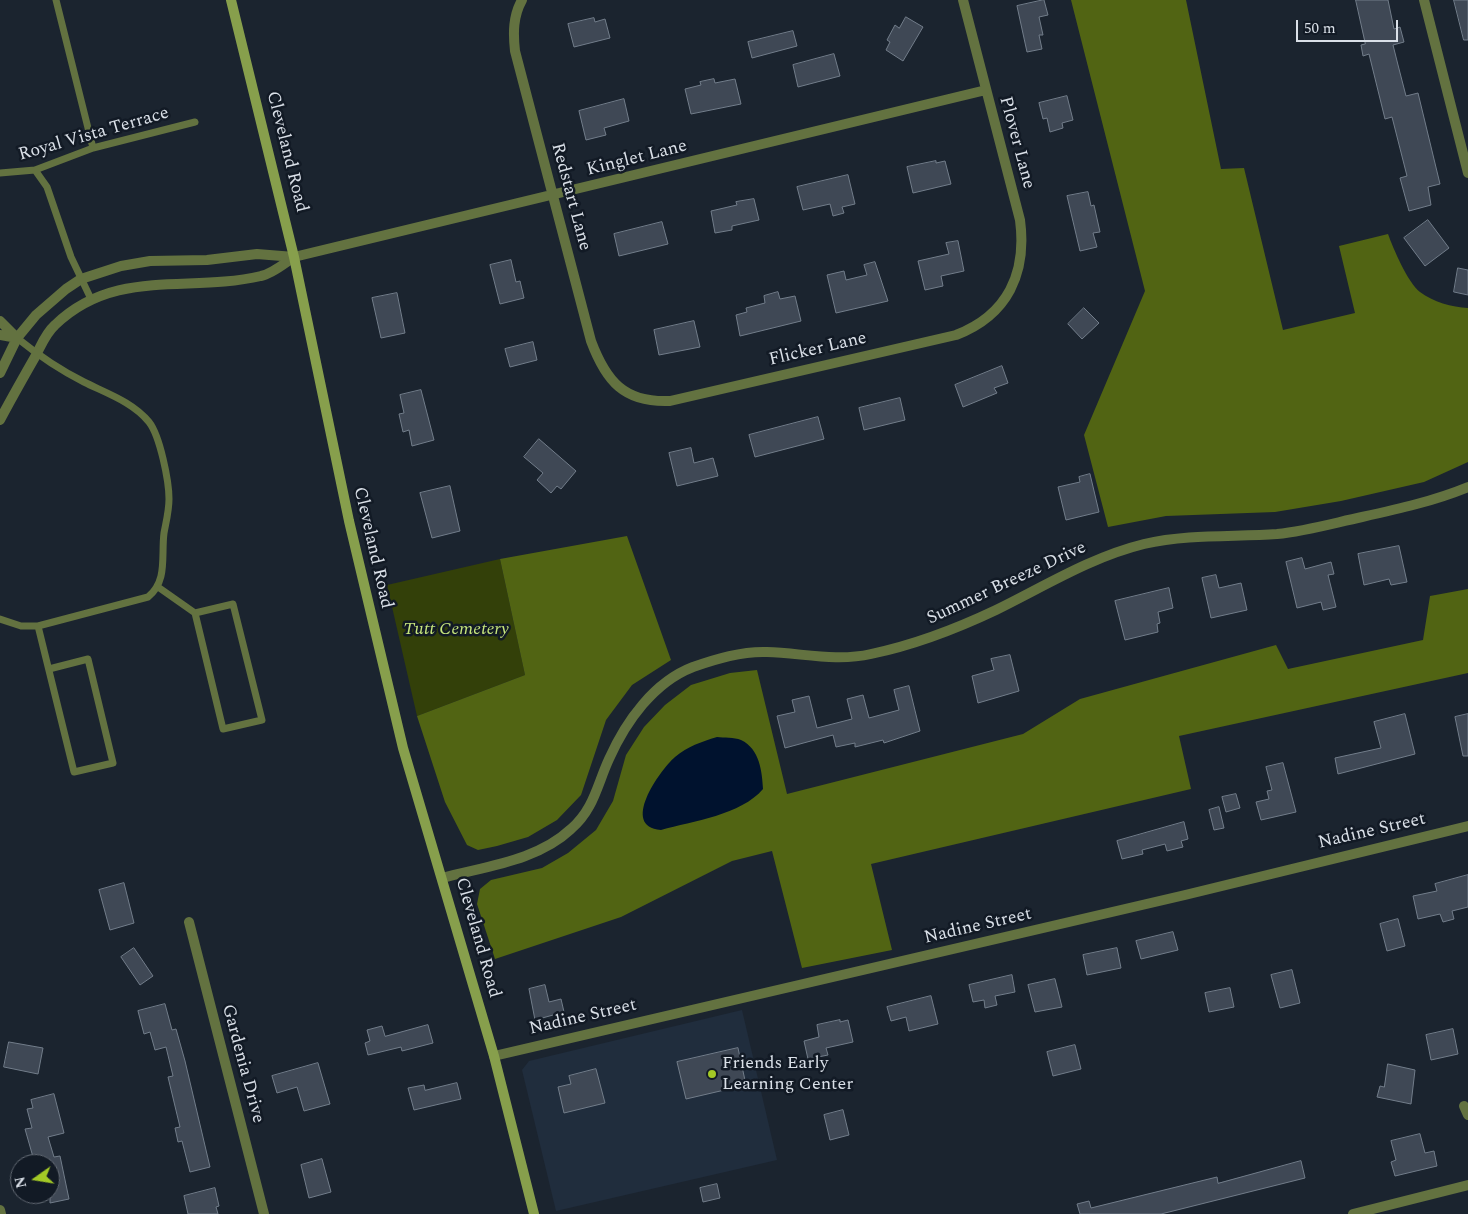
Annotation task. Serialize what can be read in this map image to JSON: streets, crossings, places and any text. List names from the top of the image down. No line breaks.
{"streets":{"main road":["Cleveland Road"],"street":["Plover Lane","Kinglet Lane","Redstart Lane","Flicker Lane","Summer Breeze Drive","Nadine Street","Gardenia Drive"],"lane":["Royal Vista Terrace"]},"crossings":[["Plover Lane","Kinglet Lane"],["Plover Lane","Flicker Lane"],["Cleveland Road","Kinglet Lane"],["Cleveland Road","Summer Breeze Drive"],["Cleveland Road","Nadine Street"],["Kinglet Lane","Redstart Lane"],["Redstart Lane","Flicker Lane"]],"parks":["Tutt Cemetery"],"places":["Friends Early Learning Center"],"scale_bar":"50 m","north":"left"}
